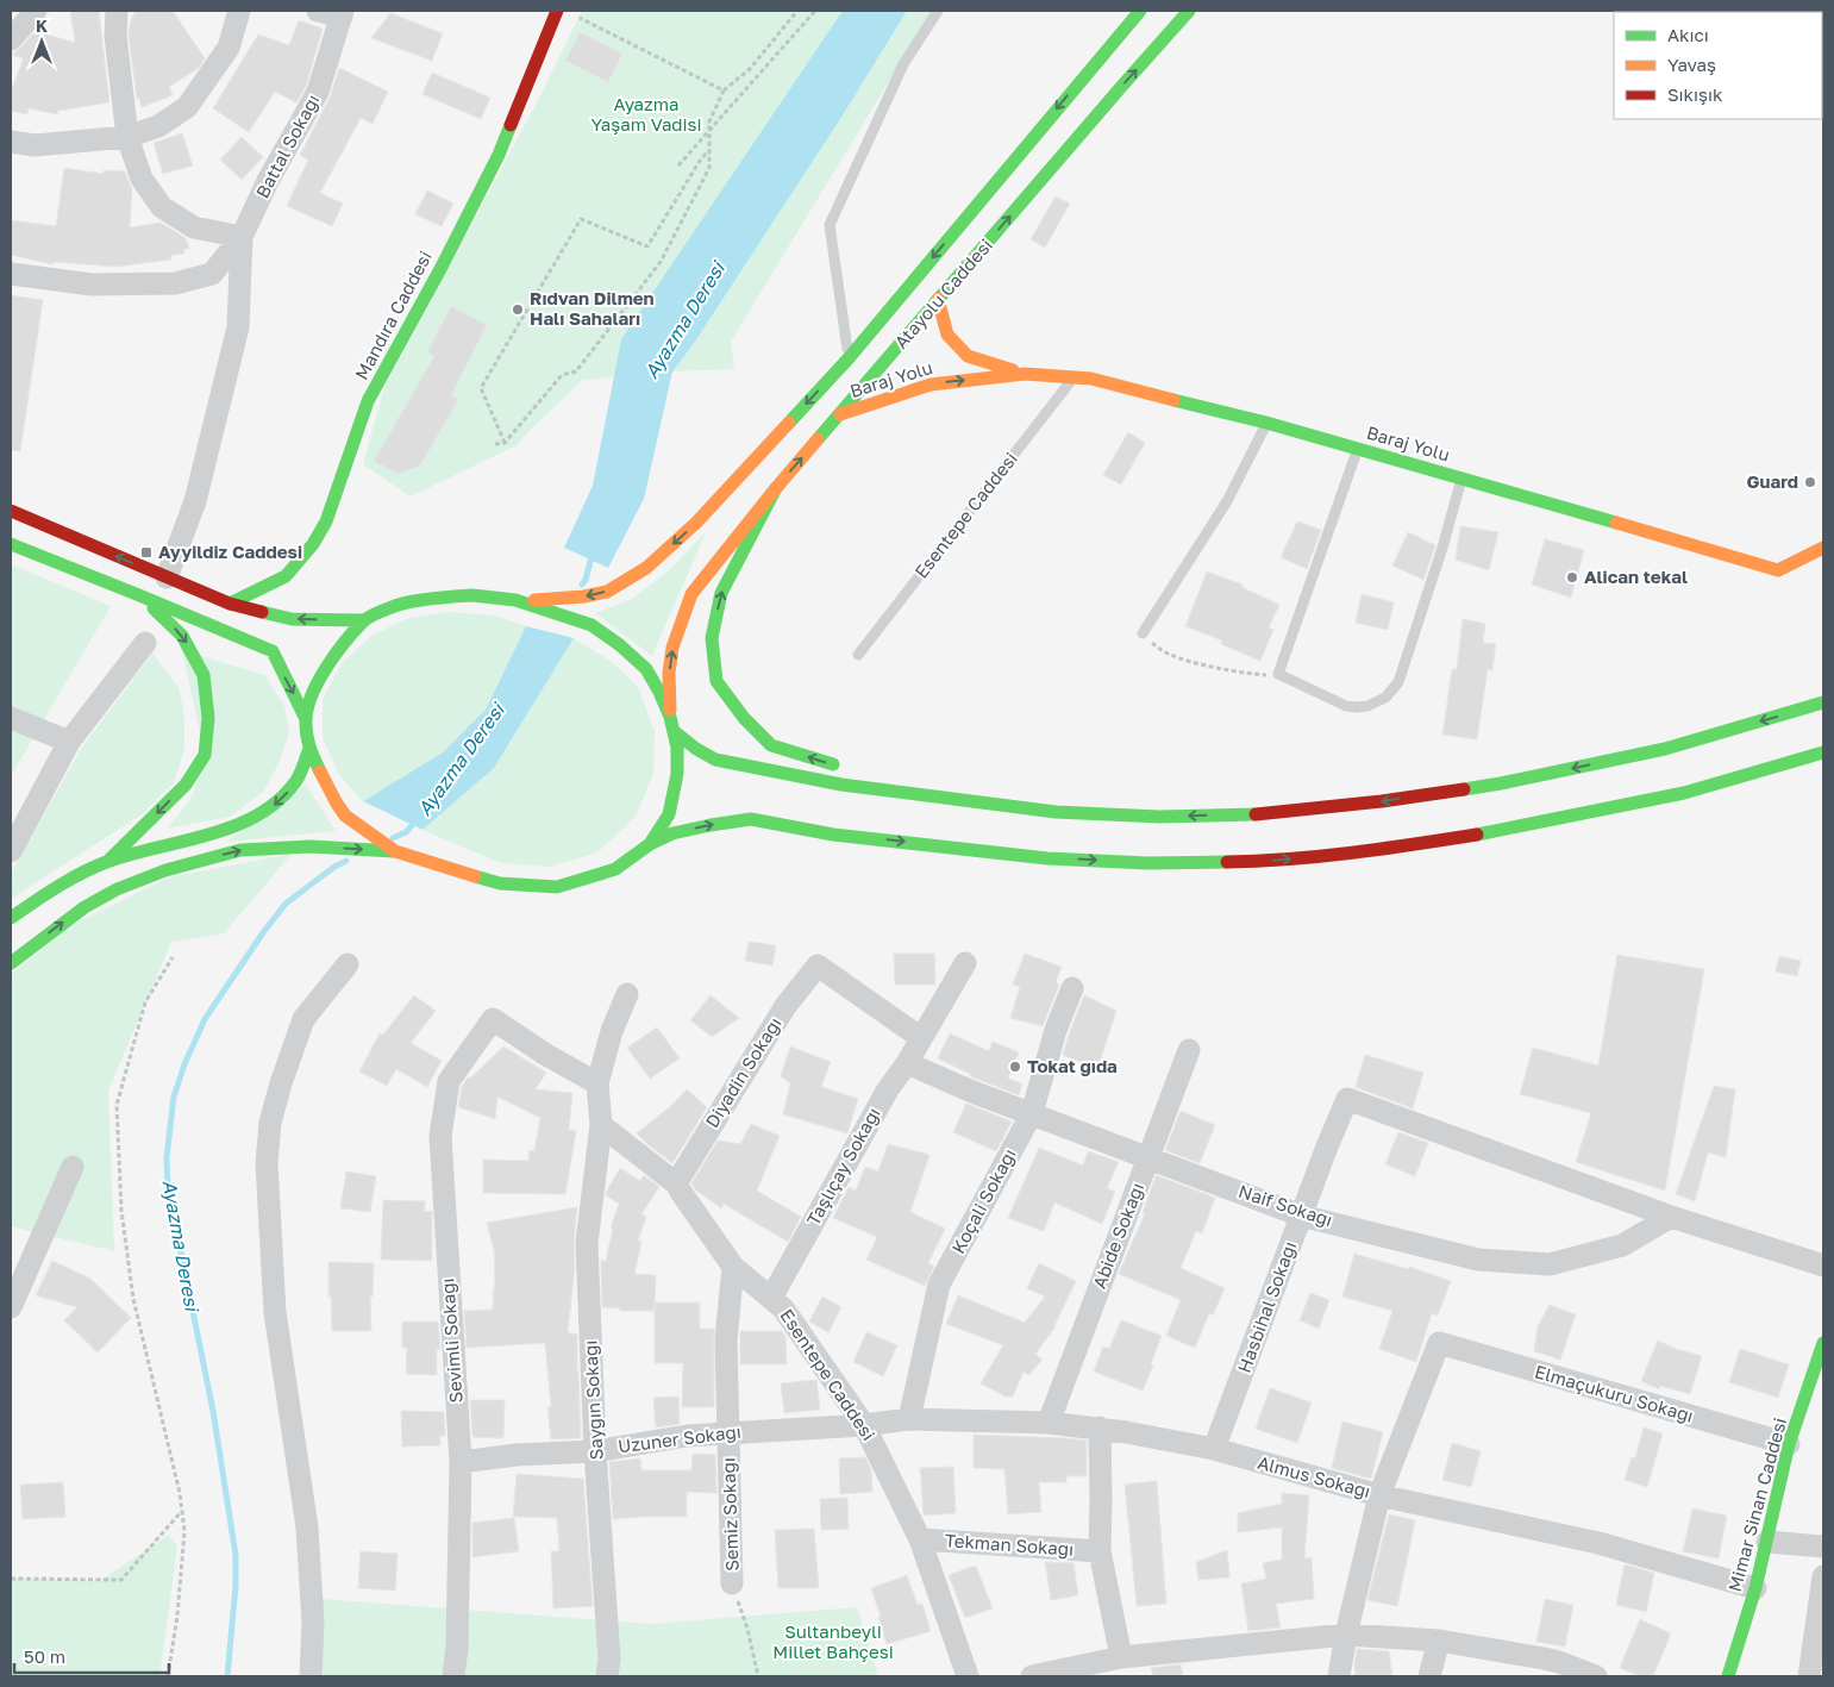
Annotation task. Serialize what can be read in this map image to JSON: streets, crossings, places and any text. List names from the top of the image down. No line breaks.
{"streets":{"main road":["Atayolu Caddesi","Mandıra Caddesi","Baraj Yolu","Mimar Sinan Caddesi"],"street":["Battal Sokağı","Esentepe Caddesi","Diyadin Sokağı","Taşlıçay Sokağı","Koçali Sokağı","Naif Sokağı","Abide Sokağı","Hasbihal Sokağı","Sevimli Sokağı","Elmaçukuru Sokağı","Saygın Sokağı","Uzuner Sokağı","Almus Sokağı","Semiz Sokağı","Tekman Sokağı"]},"crossings":[["Atayolu Caddesi","Baraj Yolu"],["Baraj Yolu","Esentepe Caddesi"],["Esentepe Caddesi","Diyadin Sokağı"],["Esentepe Caddesi","Taşlıçay Sokağı"],["Esentepe Caddesi","Saygın Sokağı"],["Esentepe Caddesi","Uzuner Sokağı"],["Esentepe Caddesi","Almus Sokağı"],["Esentepe Caddesi","Semiz Sokağı"],["Esentepe Caddesi","Tekman Sokağı"],["Diyadin Sokağı","Taşlıçay Sokağı"],["Taşlıçay Sokağı","Naif Sokağı"],["Koçali Sokağı","Naif Sokağı"],["Koçali Sokağı","Almus Sokağı"],["Naif Sokağı","Abide Sokağı"],["Naif Sokağı","Hasbihal Sokağı"],["Abide Sokağı","Almus Sokağı"],["Hasbihal Sokağı","Almus Sokağı"],["Sevimli Sokağı","Uzuner Sokağı"],["Elmaçukuru Sokağı","Almus Sokağı"],["Elmaçukuru Sokağı","Mimar Sinan Caddesi"],["Saygın Sokağı","Uzuner Sokağı"],["Uzuner Sokağı","Almus Sokağı"],["Uzuner Sokağı","Semiz Sokağı"],["Almus Sokağı","Mimar Sinan Caddesi"]],"water":["Ayazma Deresi"],"parks":["Ayazma Yaşam Vadisi","Sultanbeyli Millet Bahçesi"],"places":{"other":["Rıdvan Dilmen Halı Sahaları","Guard","Alican tekal","Tokat gıda"],"transit":["Ayyildiz Caddesi"]},"legend":["Akıcı","Yavaş","Sıkışık"],"scale_bar":"50 m","north":"top"}
